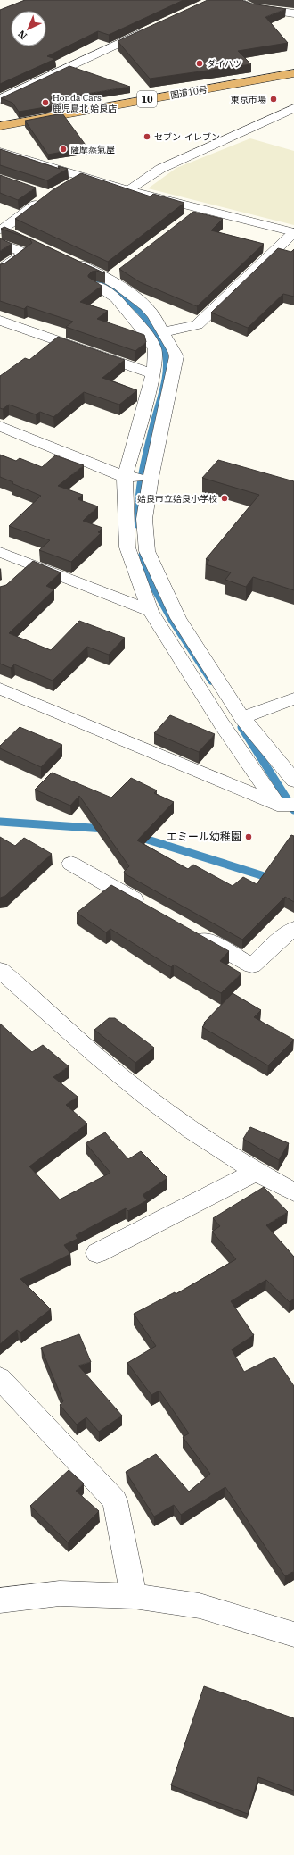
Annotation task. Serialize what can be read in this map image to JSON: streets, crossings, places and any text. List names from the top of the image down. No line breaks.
{"streets":{"highway":["国道10号","10"]},"places":["ダイハツ","東京市場","Honda Cars 鹿児島北 姶良店","セブン-イレブン","薩摩蒸氣屋","姶良市立姶良小学校","エミール幼稚園"],"north":"bottom left"}
